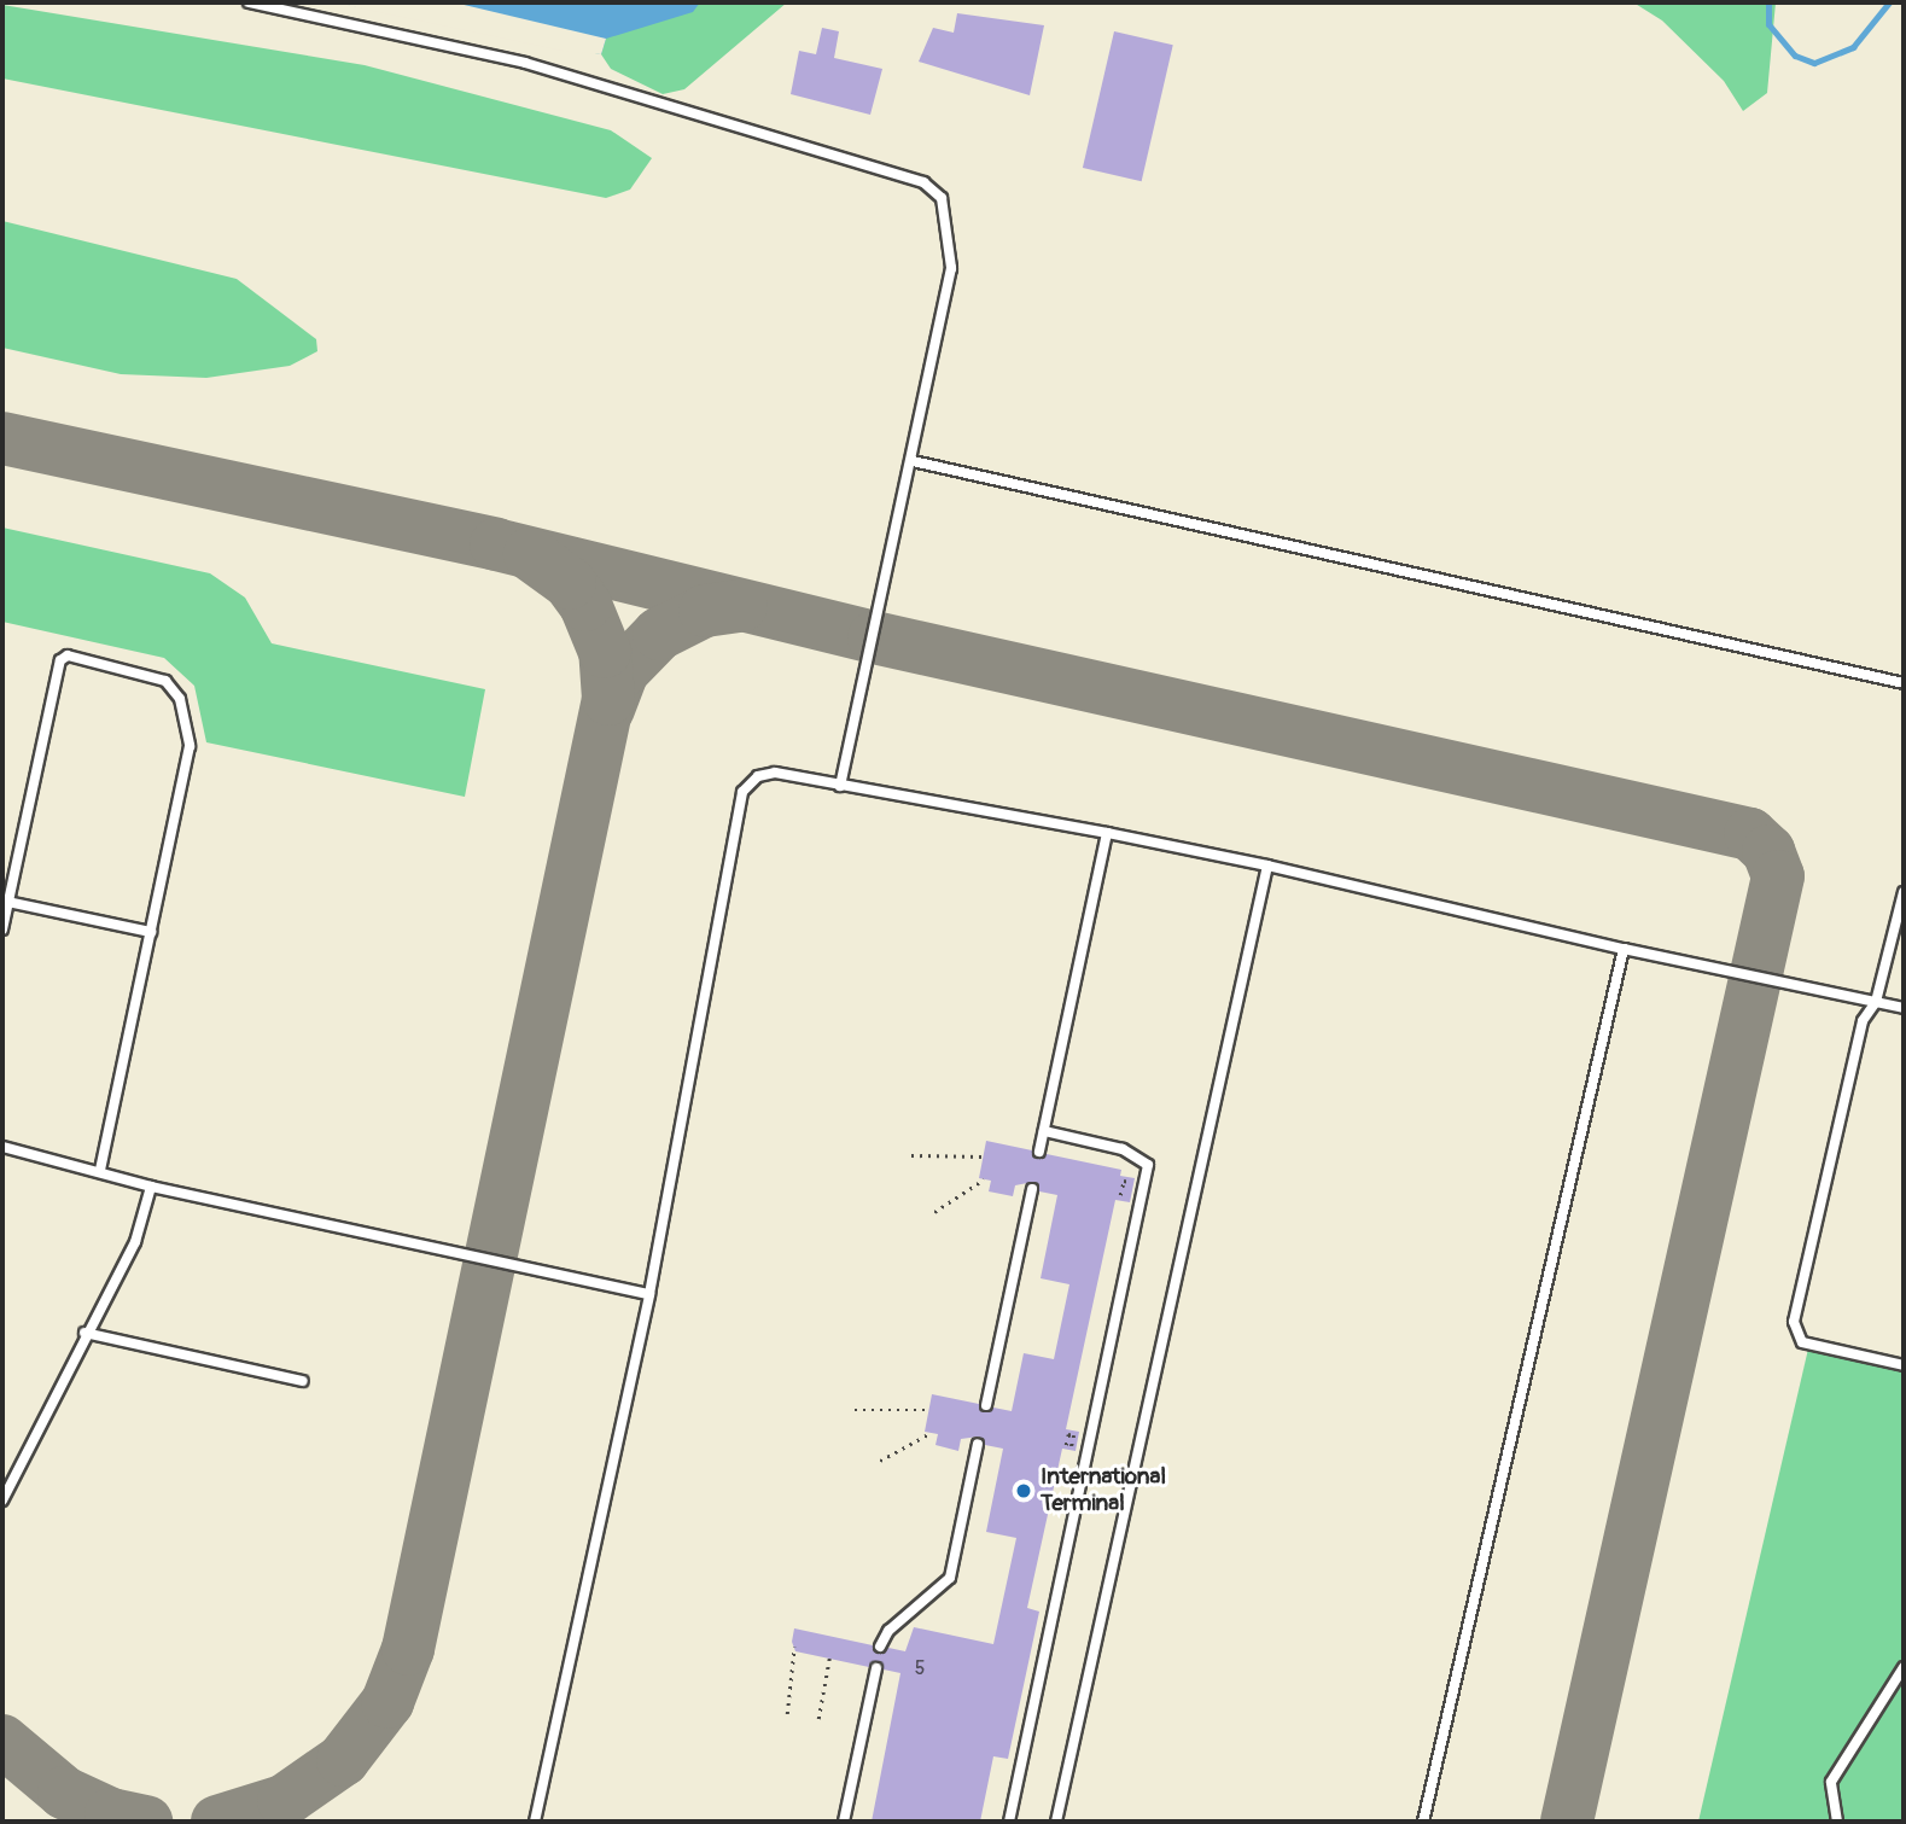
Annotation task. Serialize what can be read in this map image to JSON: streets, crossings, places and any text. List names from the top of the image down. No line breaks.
{"places":["International Terminal"],"house_numbers":["5"]}
